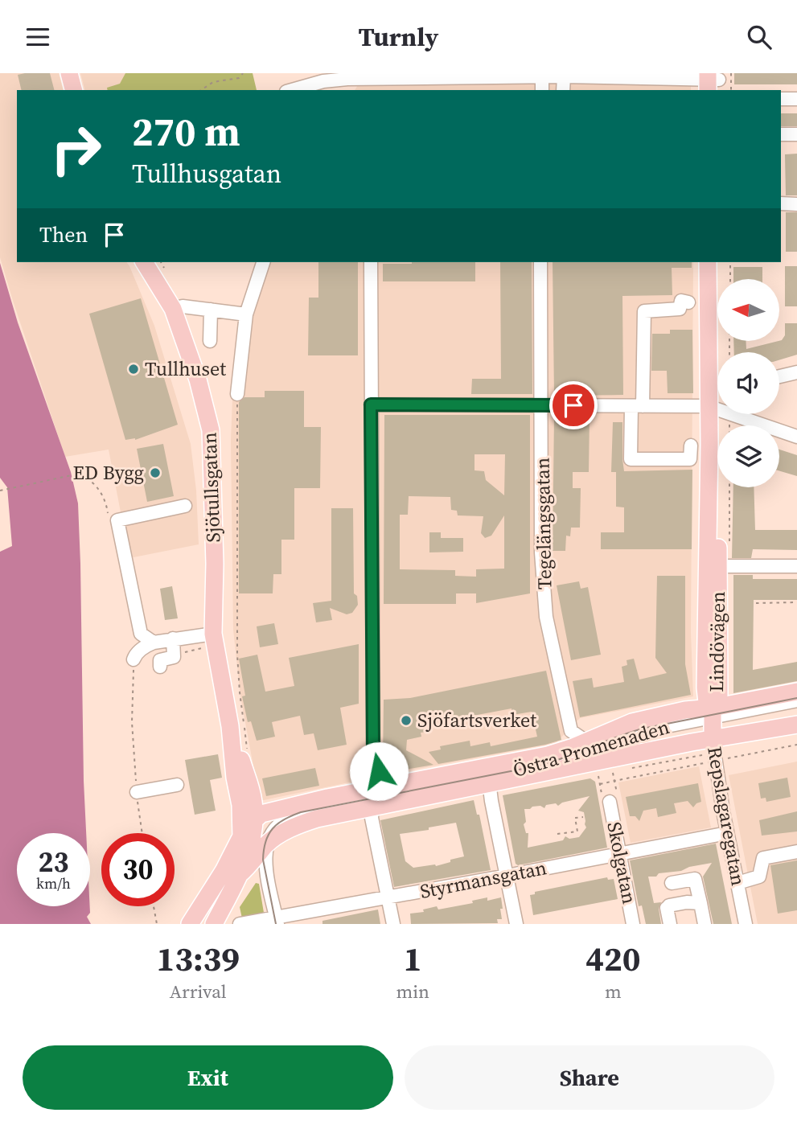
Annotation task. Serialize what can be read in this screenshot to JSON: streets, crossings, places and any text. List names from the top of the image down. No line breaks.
{"streets":{"main road":["Sjötullsgatan","Lindövägen","Östra Promenaden","Repslagaregatan"],"street":["Tegelängsgatan","Skolgatan","Styrmansgatan"]},"crossings":[["Sjötullsgatan","Östra Promenaden"],["Tegelängsgatan","Östra Promenaden"],["Lindövägen","Östra Promenaden"],["Lindövägen","Repslagaregatan"],["Östra Promenaden","Repslagaregatan"],["Repslagaregatan","Styrmansgatan"],["Skolgatan","Styrmansgatan"]],"places":["Tullhuset","ED Bygg","Sjöfartsverket"],"north":"left","page":{"header":"Turnly","turn":["270 m","Tullhusgatan"],"then":"Then","speed":"23 km/h","limit":"30","eta":["13:39","Arrival","1","min","420","m"],"buttons":["Exit","Share"]}}
